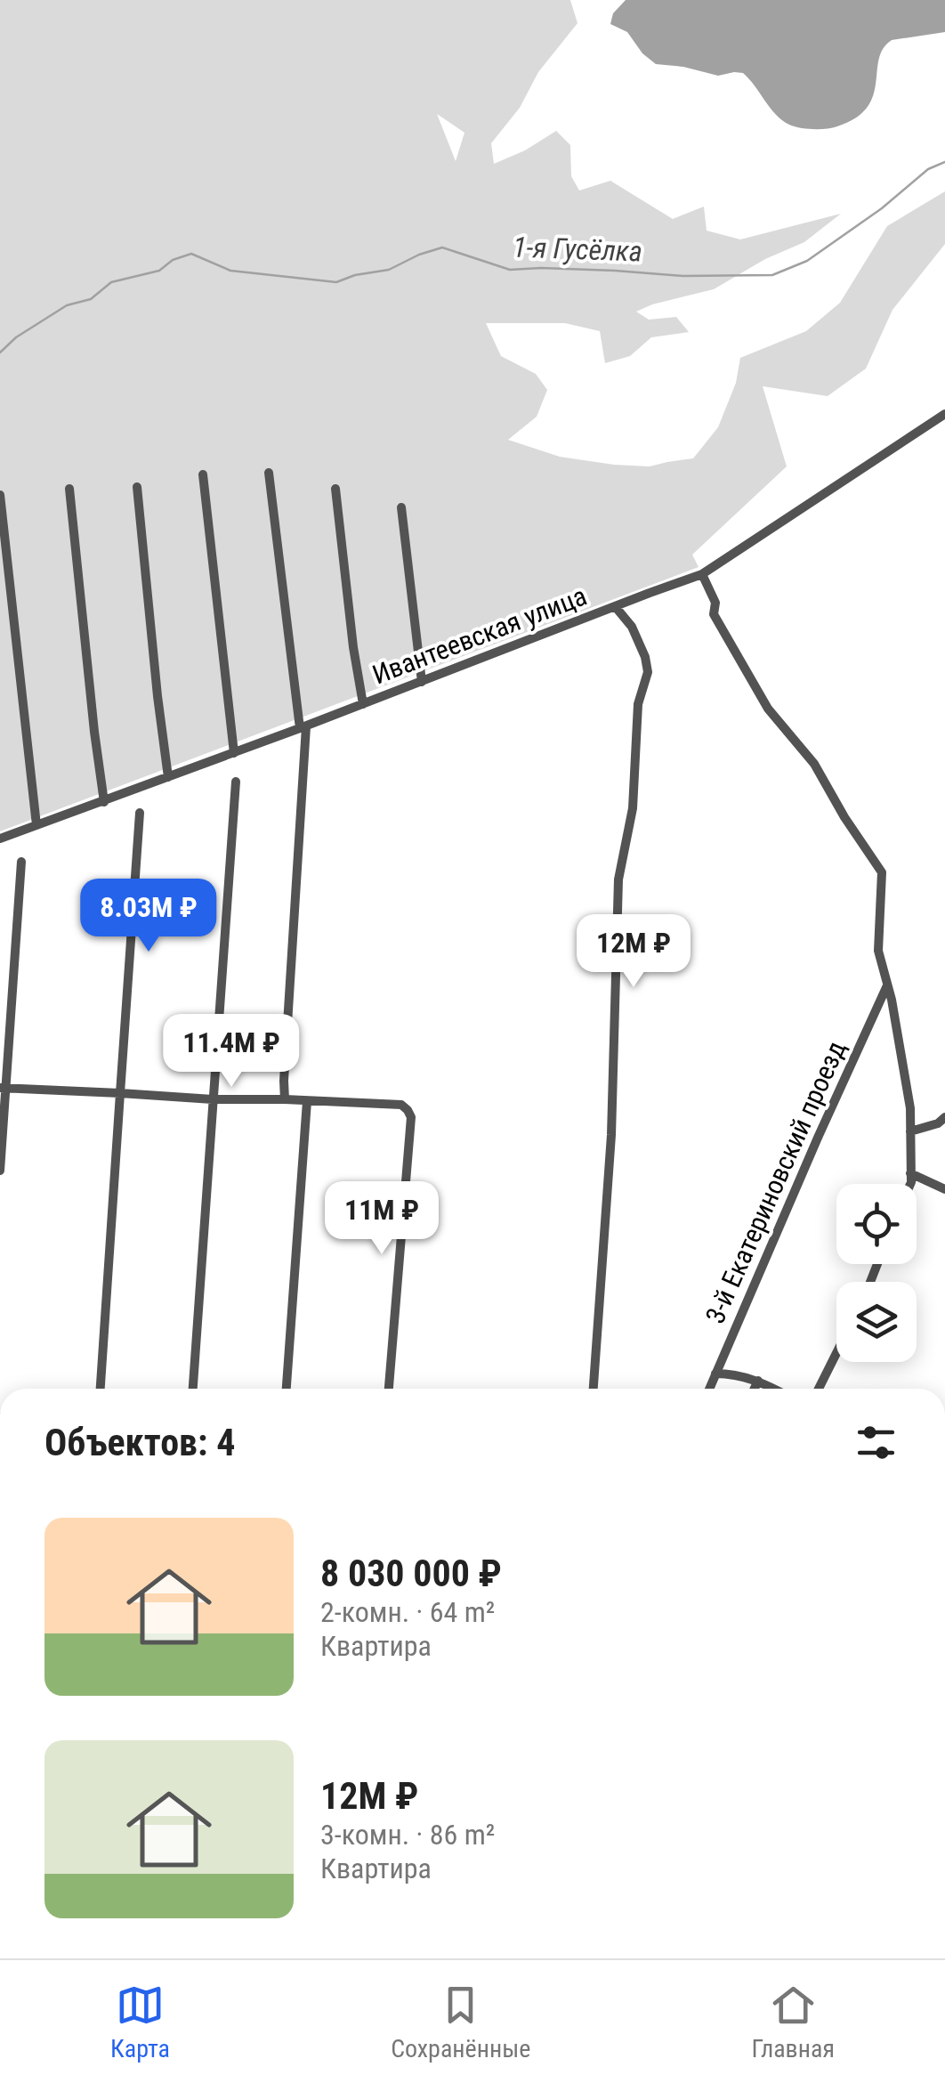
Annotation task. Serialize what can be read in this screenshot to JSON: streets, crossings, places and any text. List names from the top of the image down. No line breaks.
{"streets":{"street":["Ивантеевская улица","3-й Екатериновский проезд"]},"water":["1-я Гусёлка"],"page":{"price":["8.03M ₽","12M ₽","11.4M ₽","11M ₽"],"heading":"Объектов: 4","list":[{"name":"8 030 000 ₽","note":"2-комн. · 64 m² · Квартира"},{"name":"12M ₽","note":"3-комн. · 86 m² · Квартира"}],"tabs":["Карта","Сохранённые","Главная"]}}
